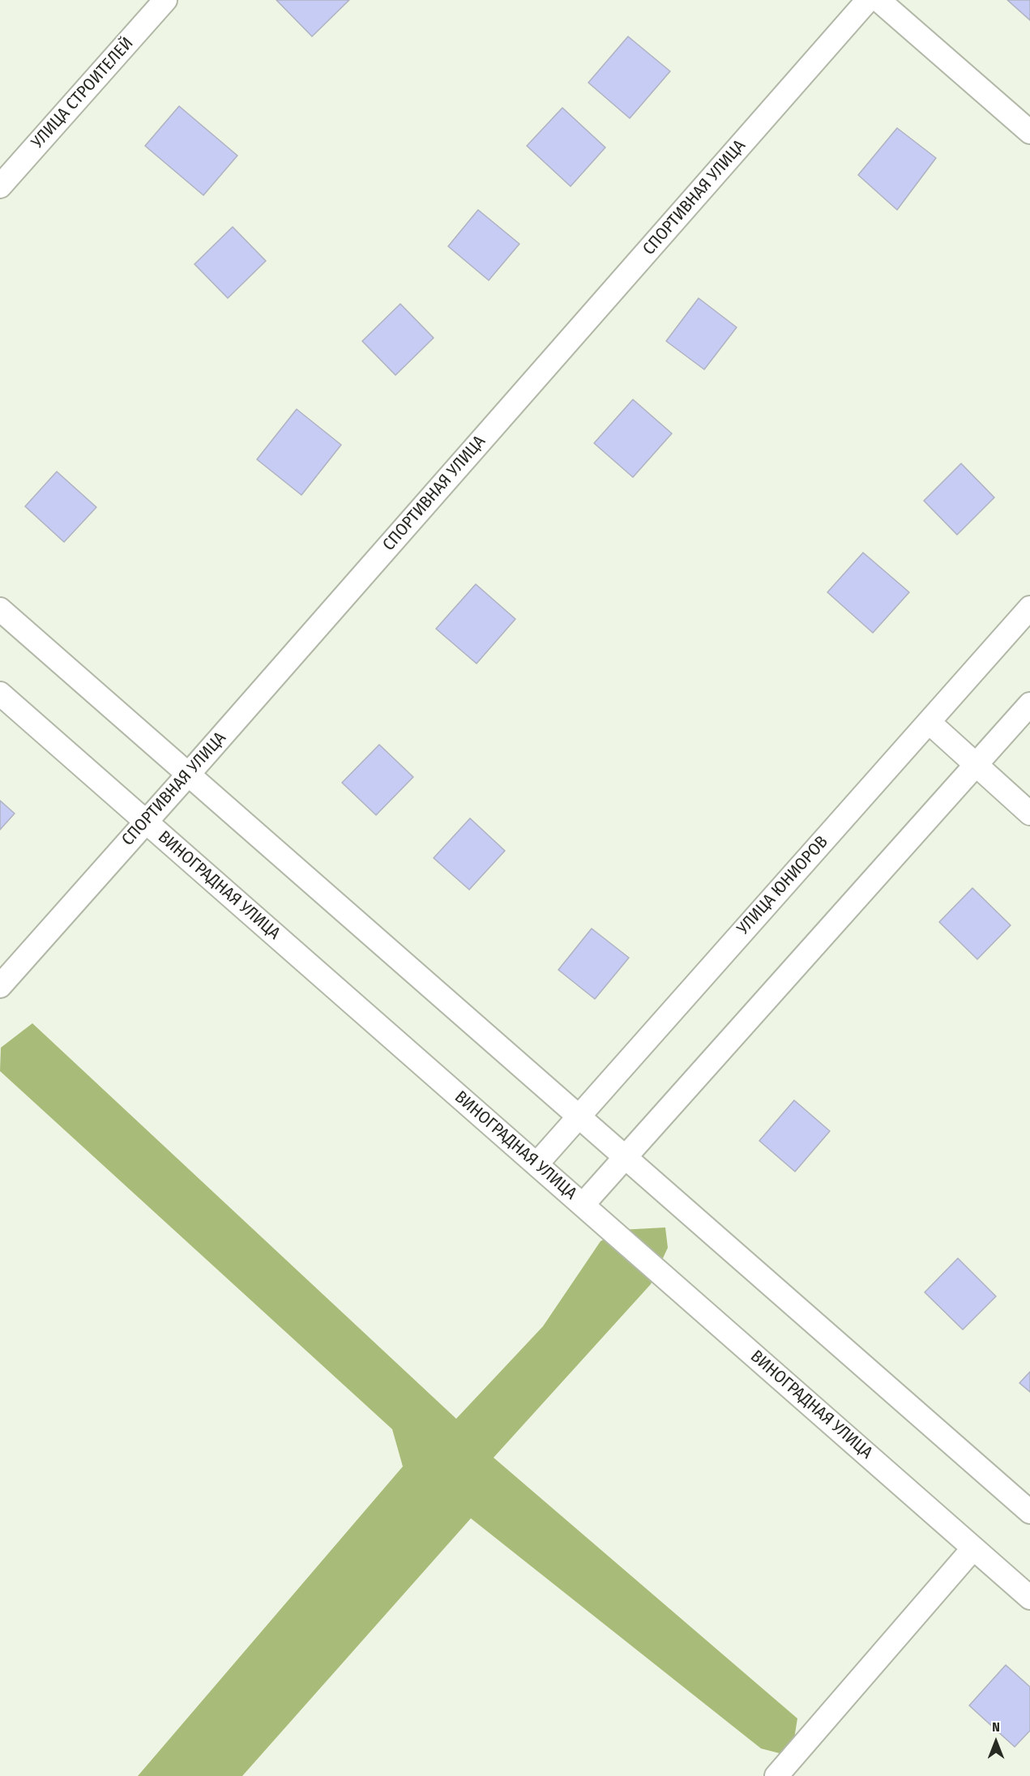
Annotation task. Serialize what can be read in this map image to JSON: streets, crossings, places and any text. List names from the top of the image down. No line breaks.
{"streets":{"street":["УЛИЦА СТРОИТЕЛЕЙ","СПОРТИВНАЯ УЛИЦА","ВИНОГРАДНАЯ УЛИЦА","УЛИЦА ЮНИОРОВ"]},"crossings":[["СПОРТИВНАЯ УЛИЦА","ВИНОГРАДНАЯ УЛИЦА"],["ВИНОГРАДНАЯ УЛИЦА","УЛИЦА ЮНИОРОВ"]],"north":"top"}
